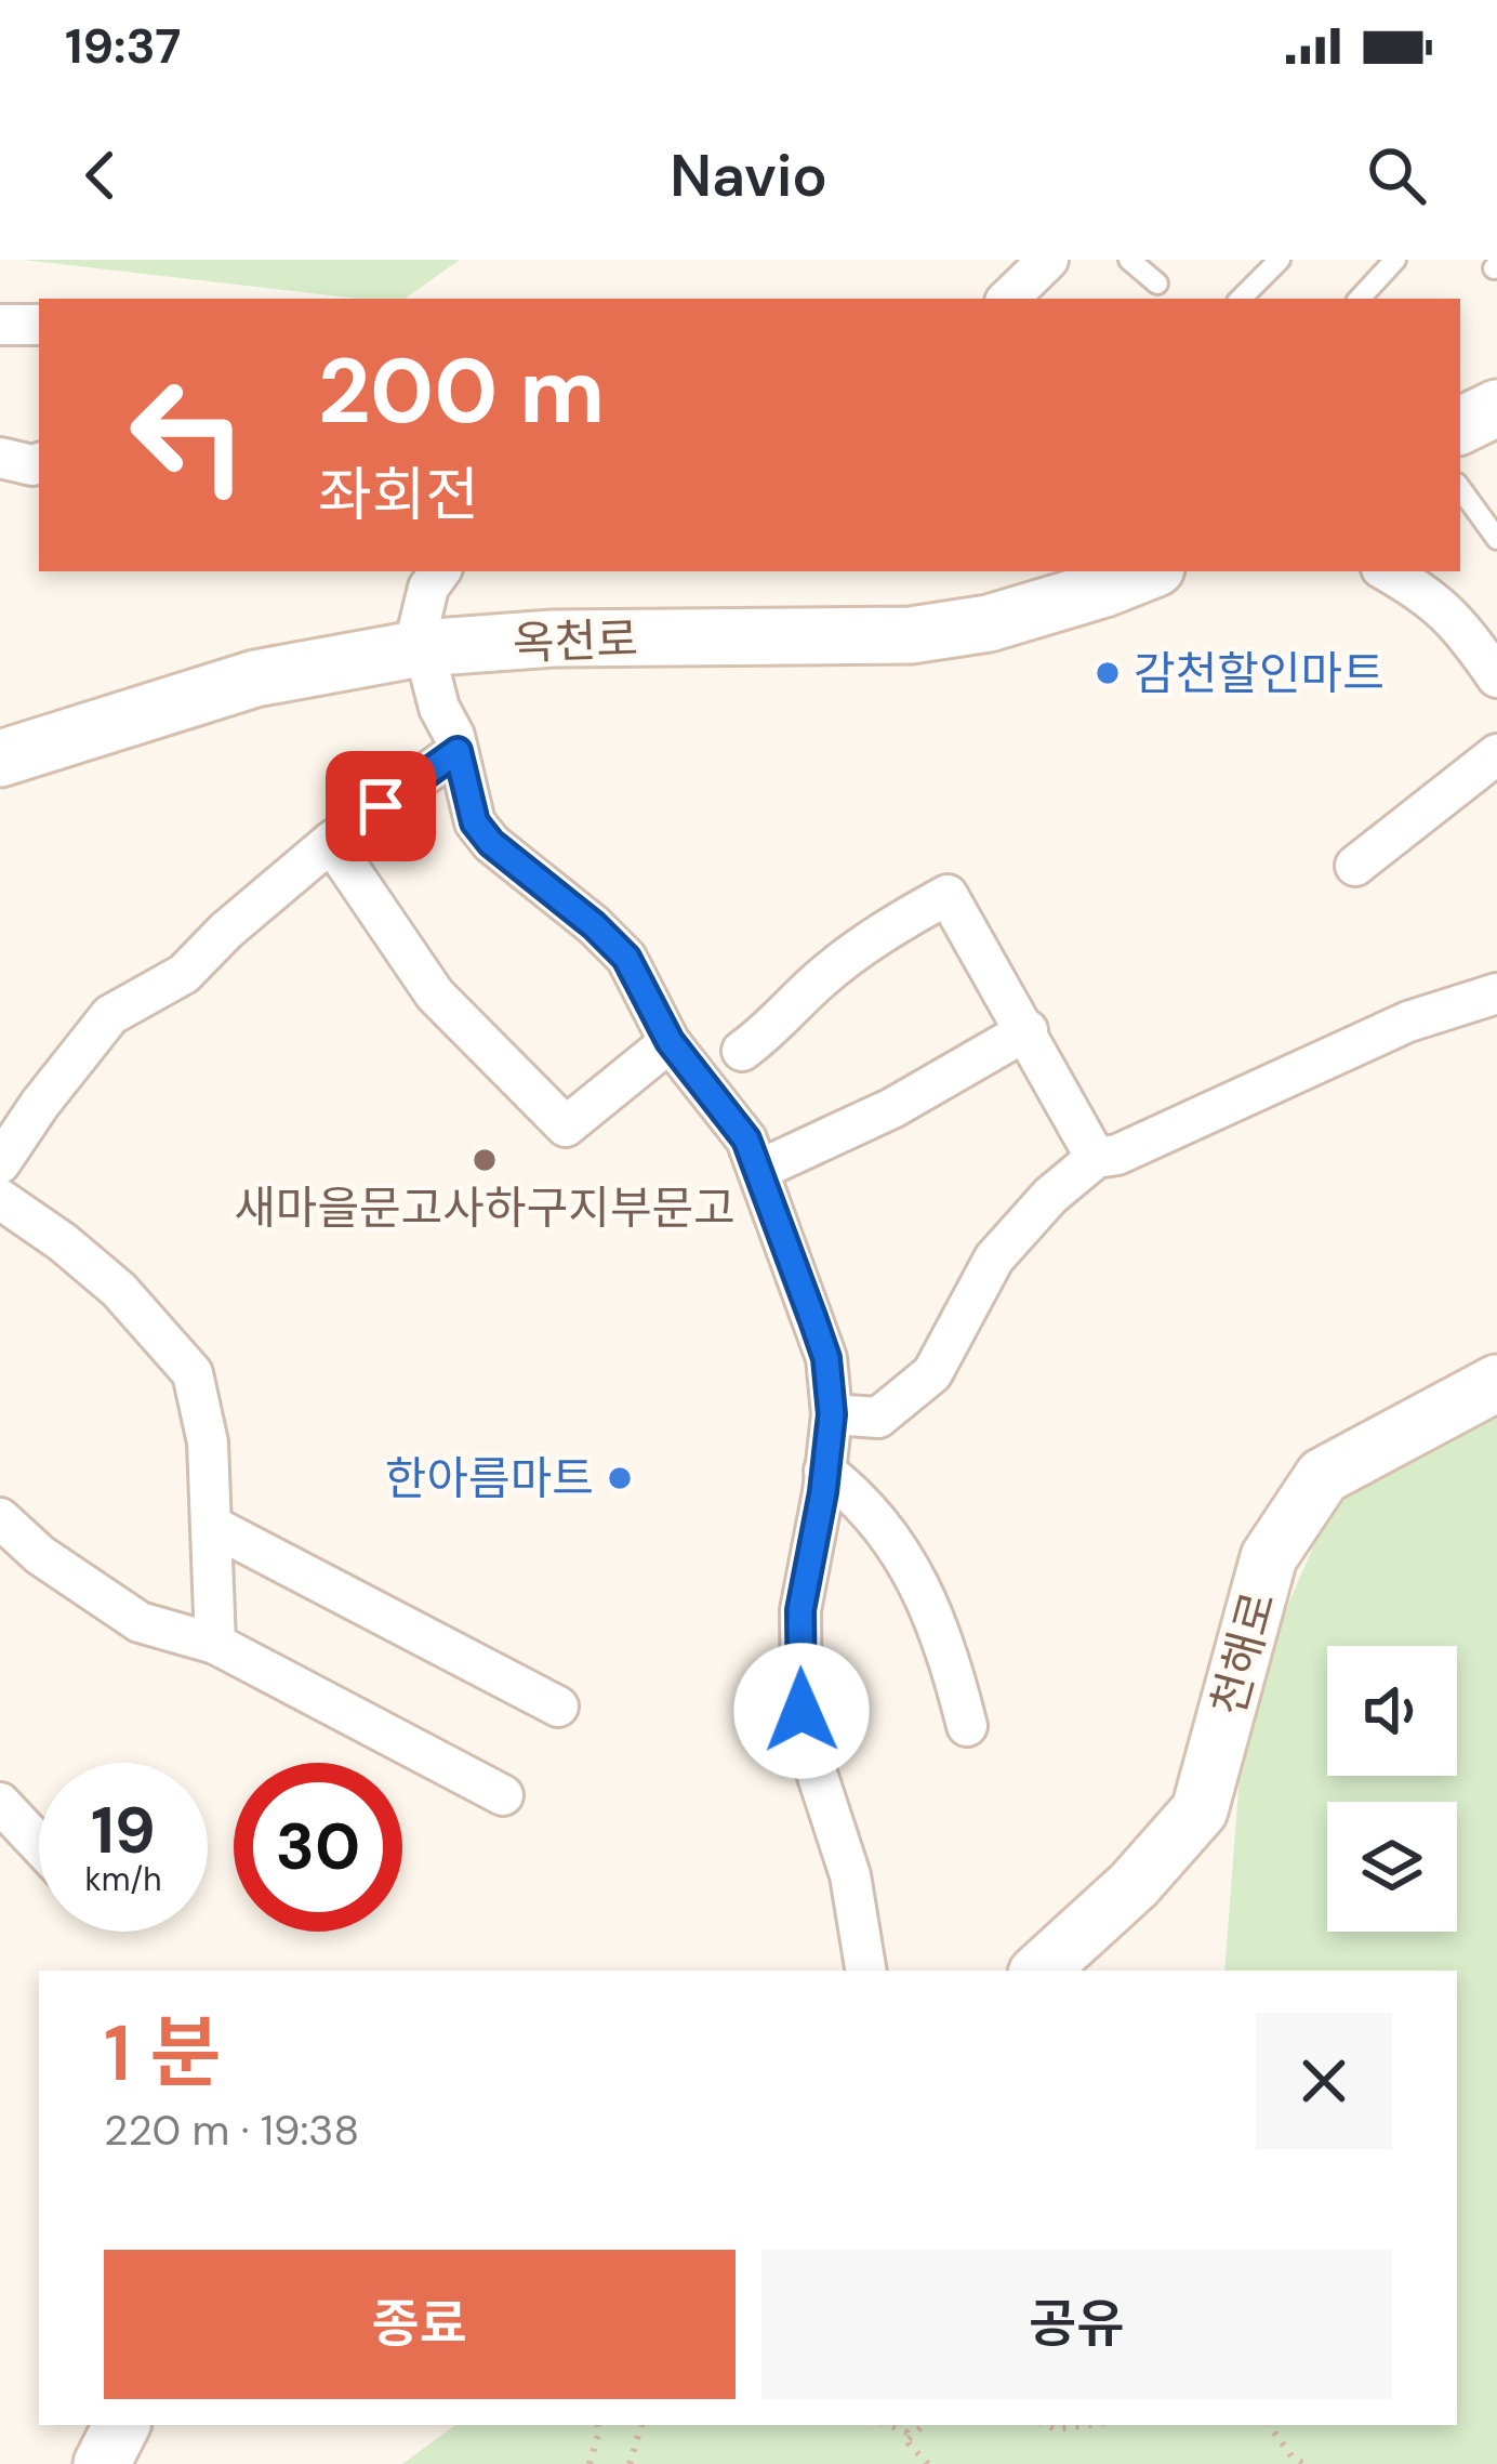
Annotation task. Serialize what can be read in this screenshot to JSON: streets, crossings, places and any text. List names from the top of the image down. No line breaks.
{"streets":{"street":["옥천로","천해로"]},"places":["감천할인마트","새마을문고사하구지부문고","한아름마트"],"page":{"status":"19:37","header":"Navio","turn":["200 m","좌회전"],"speed":"19 km/h","limit":"30","heading":["1 분","220 m · 19:38"],"buttons":["종료","공유"]}}
